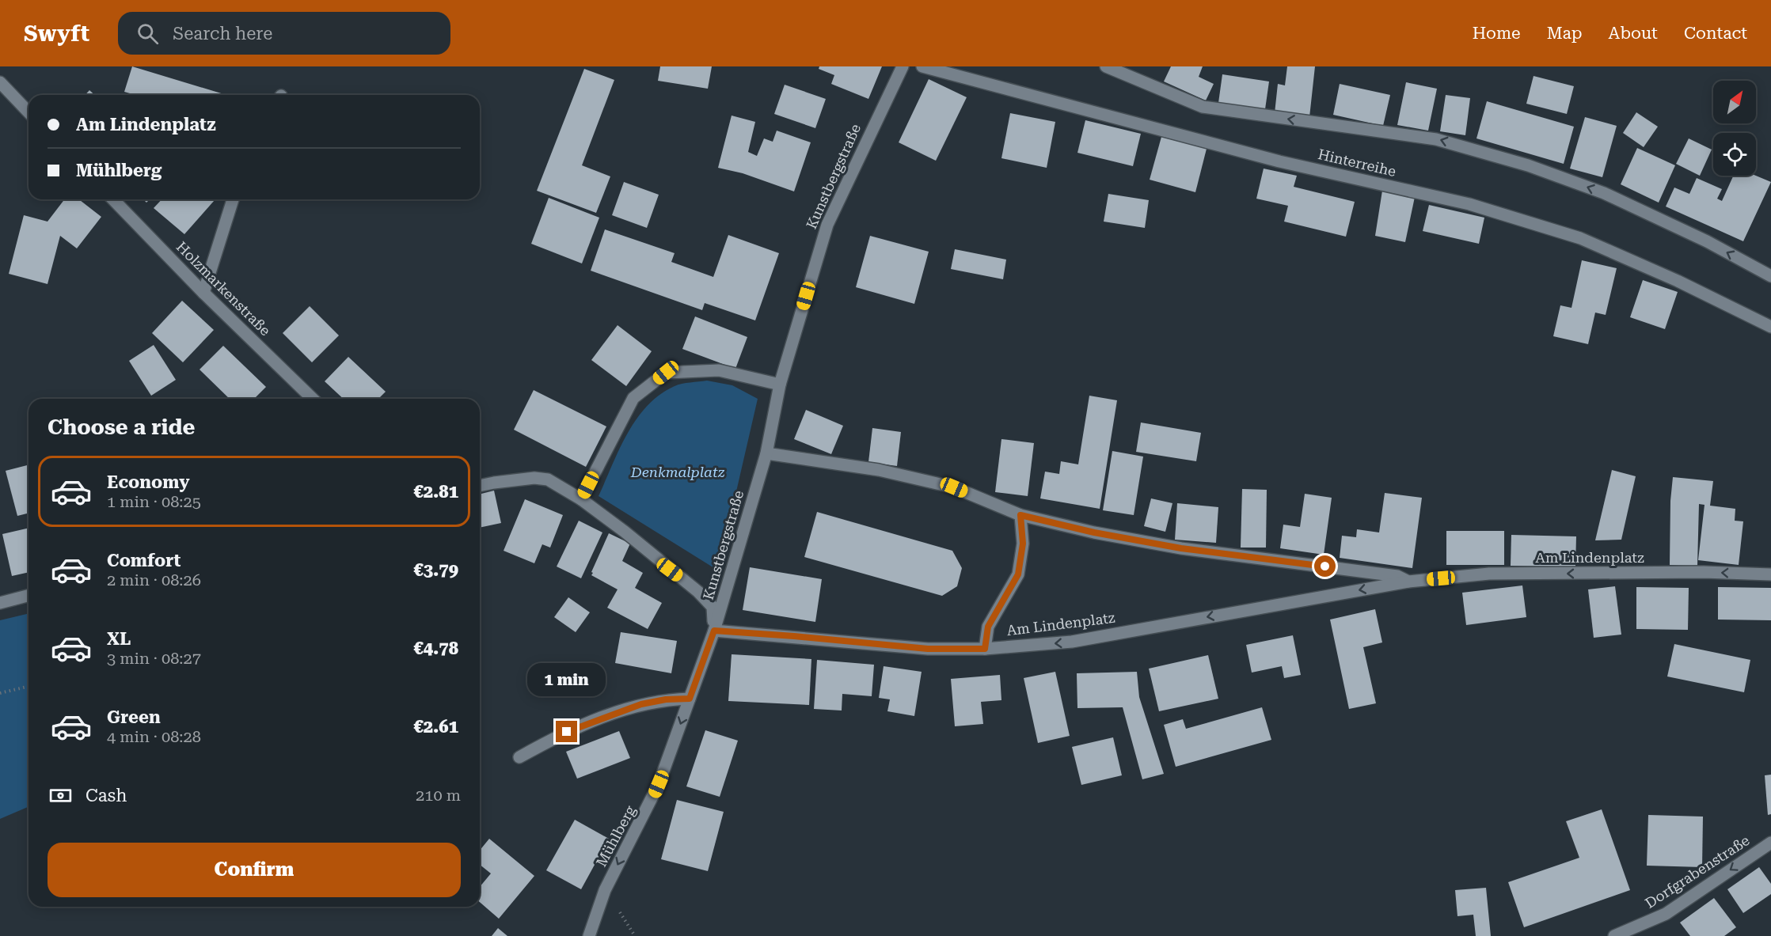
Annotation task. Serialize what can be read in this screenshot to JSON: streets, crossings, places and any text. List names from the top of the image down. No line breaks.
{"streets":{"street":["Hinterreihe","Kunstbergstraße","Holzmarkenstraße","Am Lindenplatz","Mühlberg","Dorfgrabenstraße"]},"crossings":[["Kunstbergstraße","Am Lindenplatz"],["Kunstbergstraße","Mühlberg"],["Am Lindenplatz","Mühlberg"]],"one_way":["Mühlberg","Dorfgrabenstraße"],"parks":["Denkmalplatz"],"north":"top right","page":{"header":"Swyft","search":"Search here","nav":["Home","Map","About","Contact"],"banner":["Am Lindenplatz","Mühlberg"],"heading":"Choose a ride","list":[{"name":"Economy","note":"1 min · 08:25","value":"€2.81"},{"name":"Comfort","note":"2 min · 08:26","value":"€3.79"},{"name":"XL","note":"3 min · 08:27","value":"€4.78"},{"name":"Green","note":"4 min · 08:28","value":"€2.61"}],"bubble":"1 min","pay":["Cash","210 m"],"buttons":"Confirm"}}
